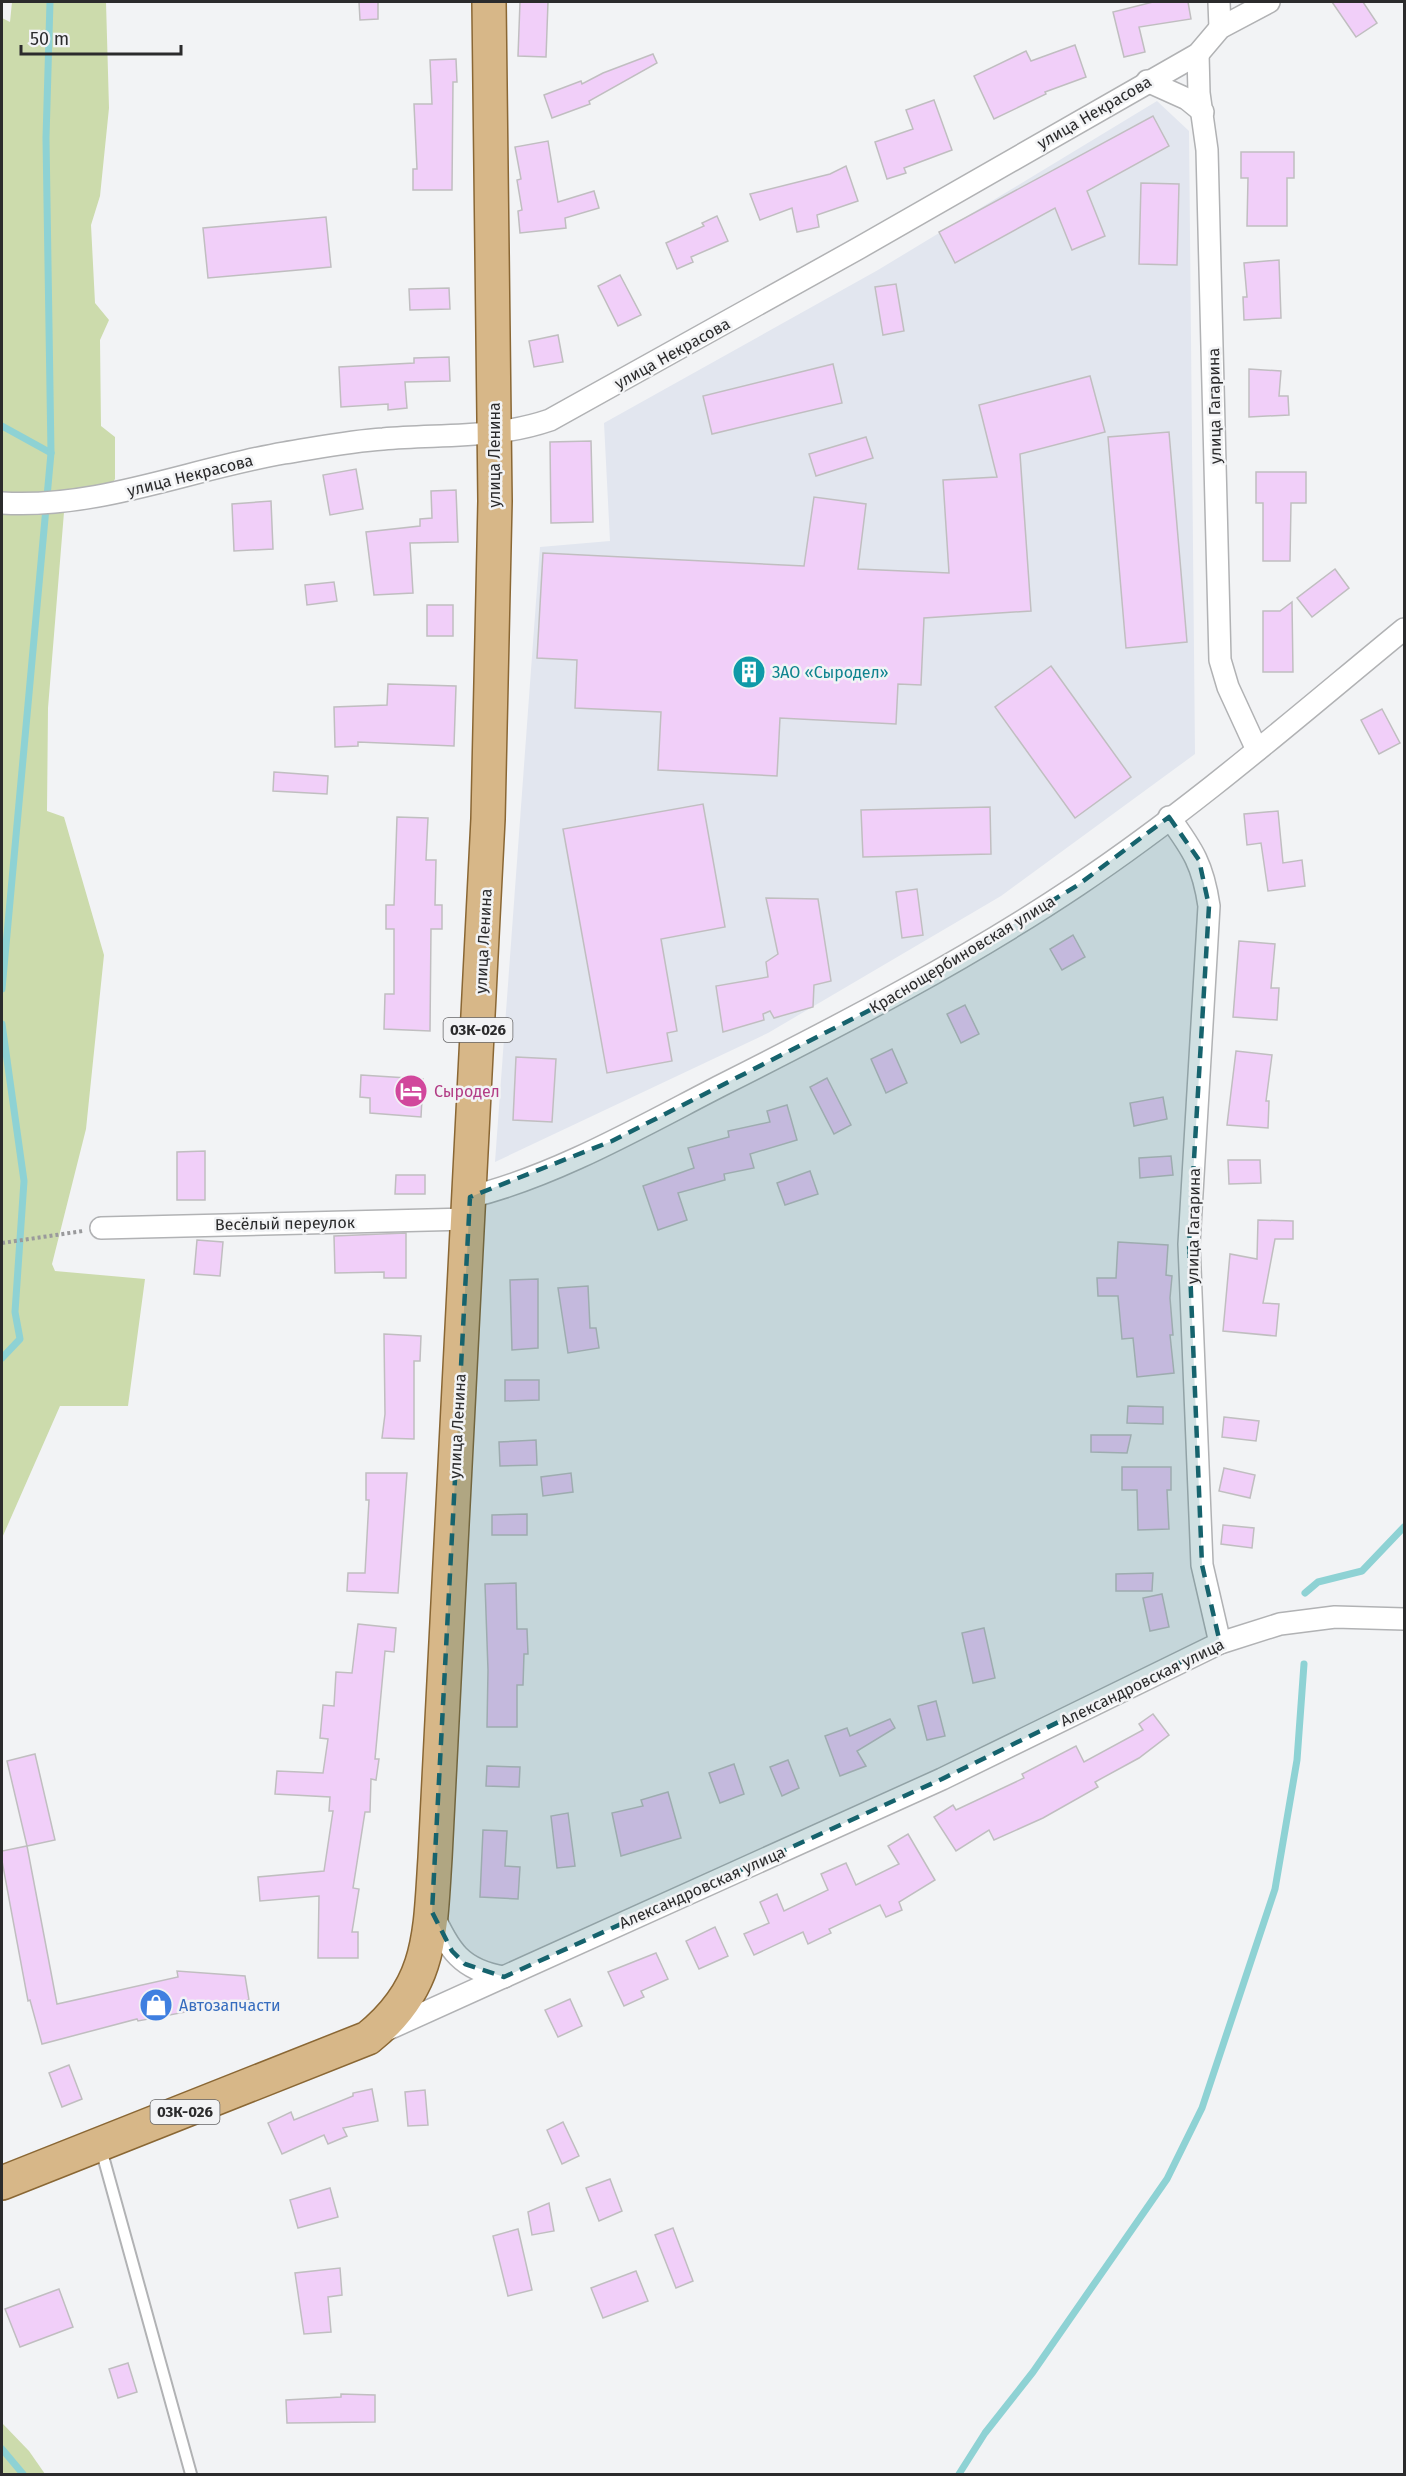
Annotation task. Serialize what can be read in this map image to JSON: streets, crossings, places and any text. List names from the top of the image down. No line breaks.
{"streets":{"main road":["улица Ленина","03К-026","Александровская улица"],"street":["улица Некрасова","улица Гагарина","Краснощербиновская улица","Весёлый переулок"]},"crossings":[["улица Некрасова","улица Гагарина"],["улица Некрасова","улица Ленина"],["улица Гагарина","Краснощербиновская улица"],["улица Гагарина","Александровская улица"],["улица Ленина","Краснощербиновская улица"],["улица Ленина","Весёлый переулок"],["улица Ленина","Александровская улица"],["Краснощербиновская улица","Весёлый переулок"]],"places":{"building":["ЗАО «Сыродел»"],"hotel":["Сыродел"],"shop":["Автозапчасти"]},"scale_bar":"50 m"}
